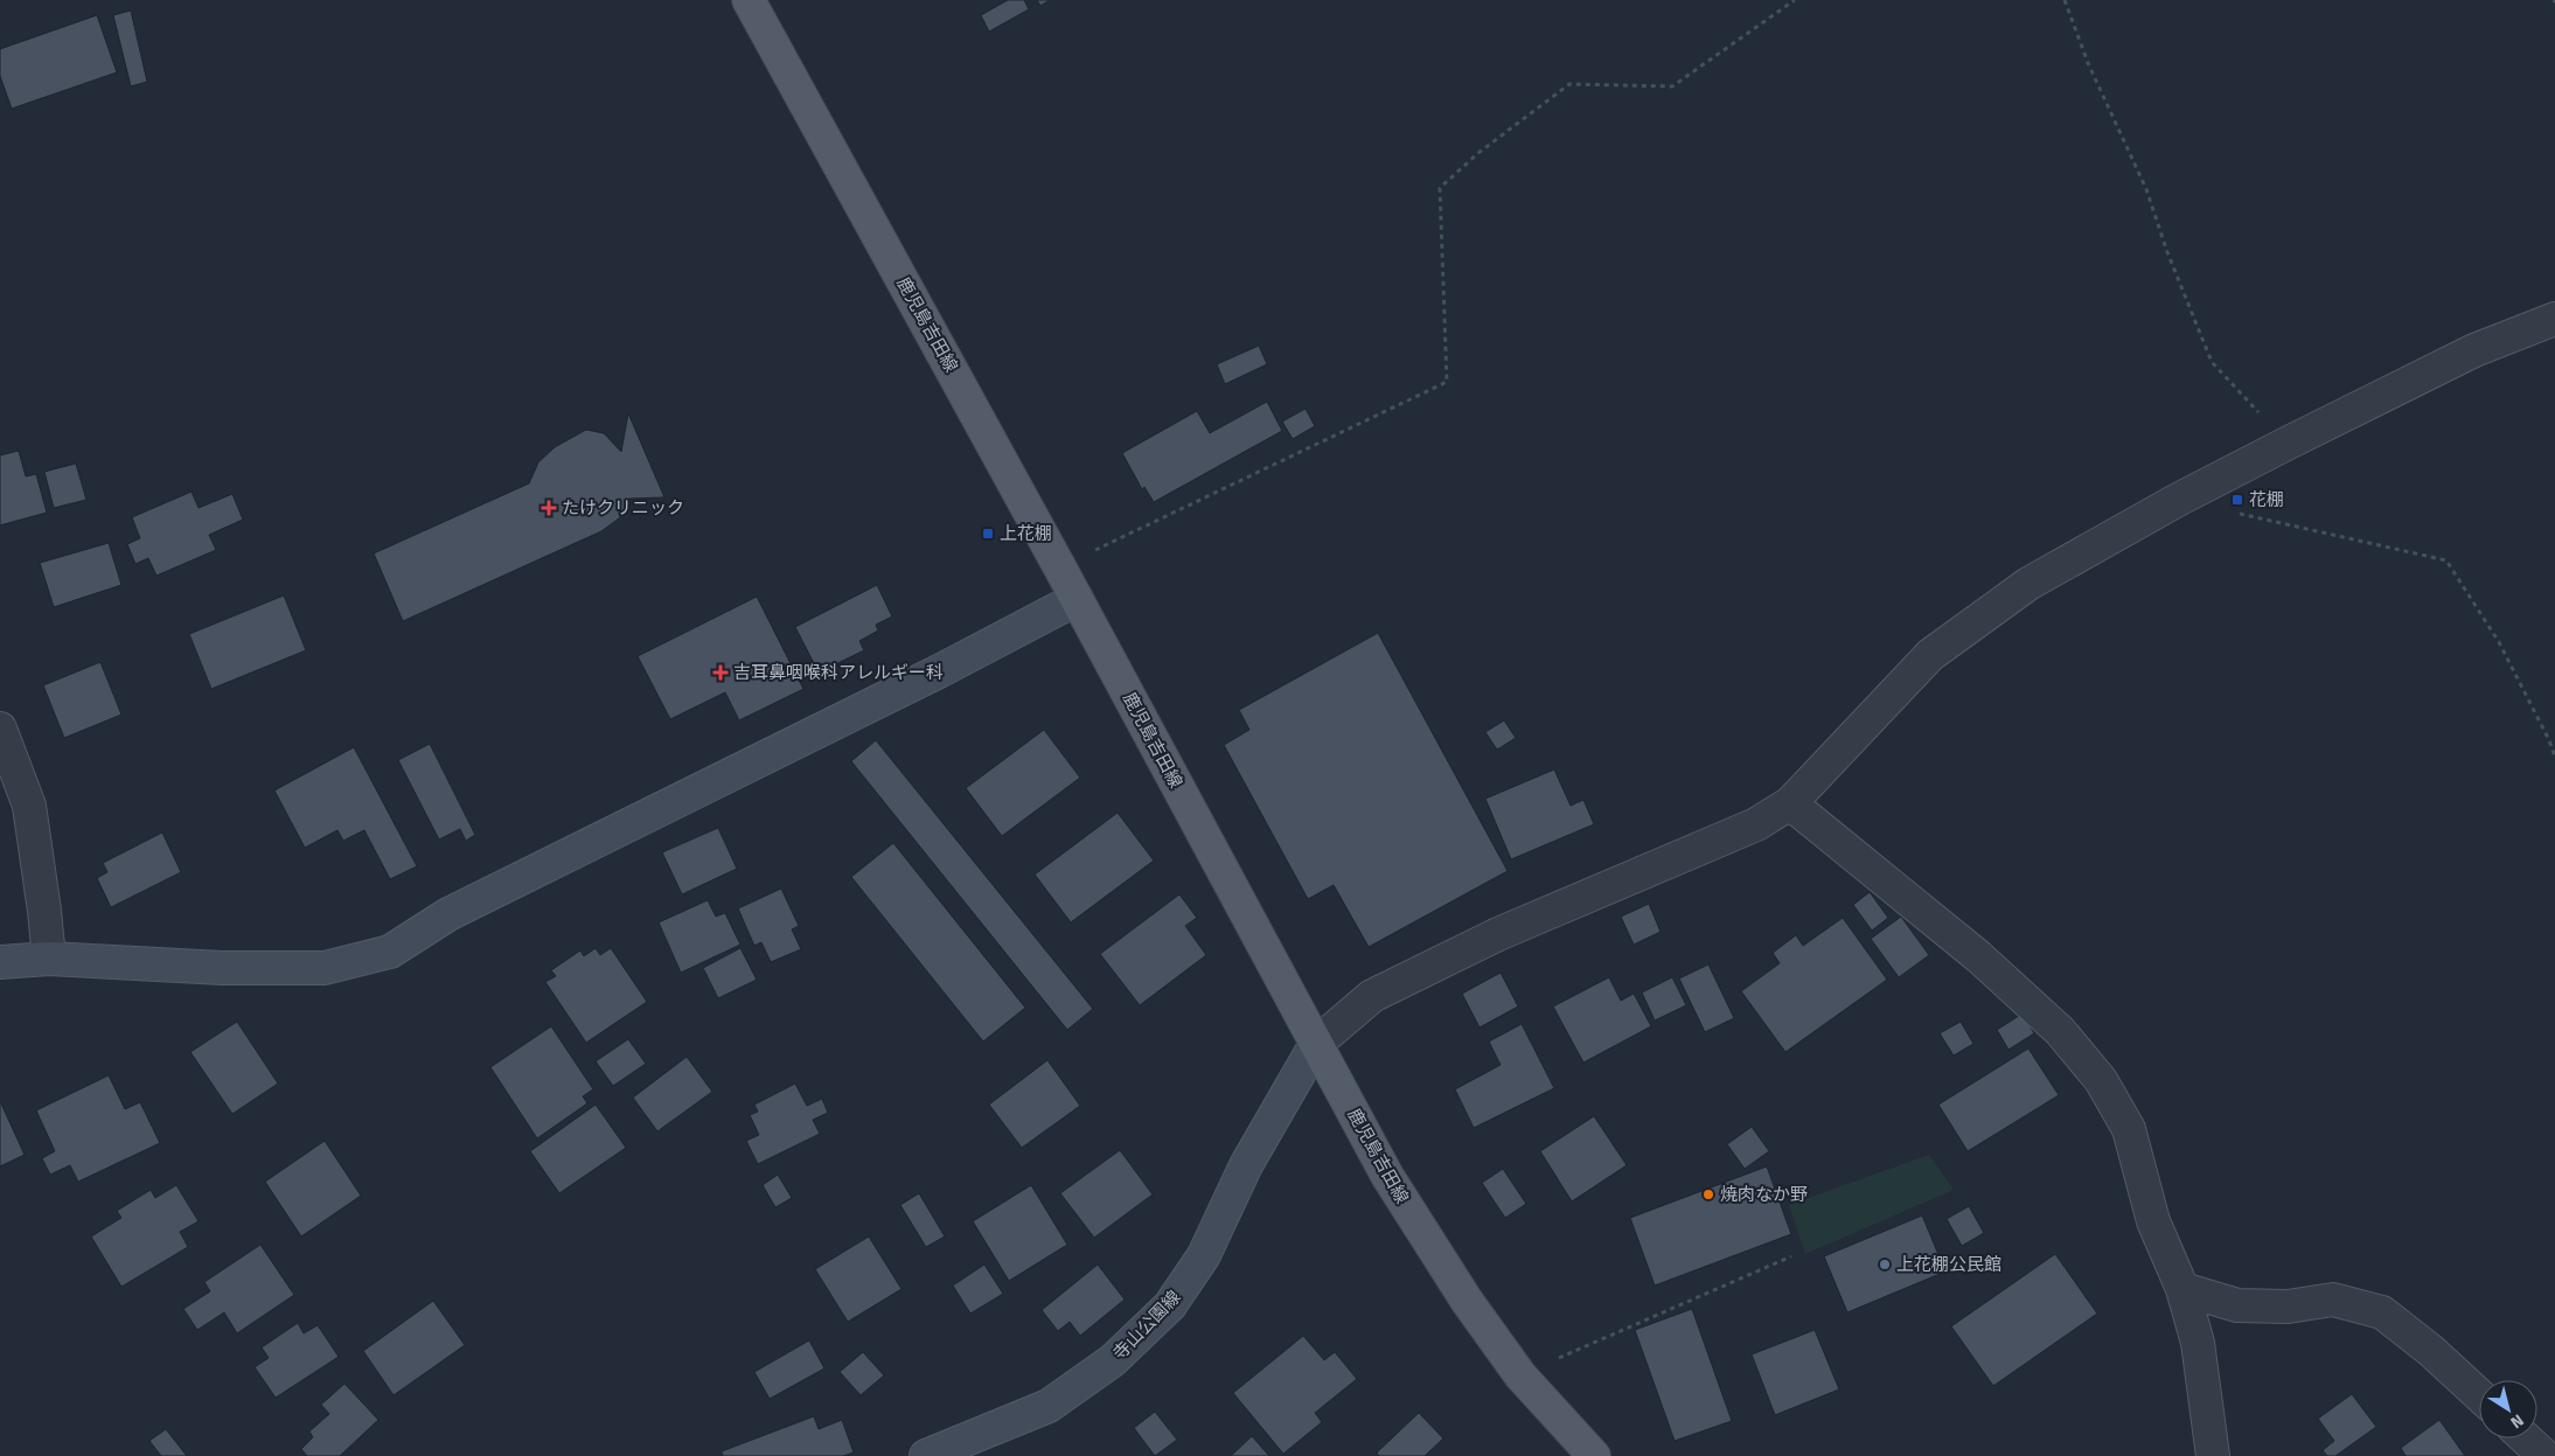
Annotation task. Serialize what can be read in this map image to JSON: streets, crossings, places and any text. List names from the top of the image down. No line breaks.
{"streets":{"main road":["鹿児島吉田線"],"street":["寺山公園線"]},"crossings":[["鹿児島吉田線","寺山公園線"]],"places":{"transit":["花棚","上花棚"],"health":["たけクリニック","吉耳鼻咽喉科アレルギー科"],"other":["焼肉なか野","上花棚公民館"]},"north":"bottom right"}
